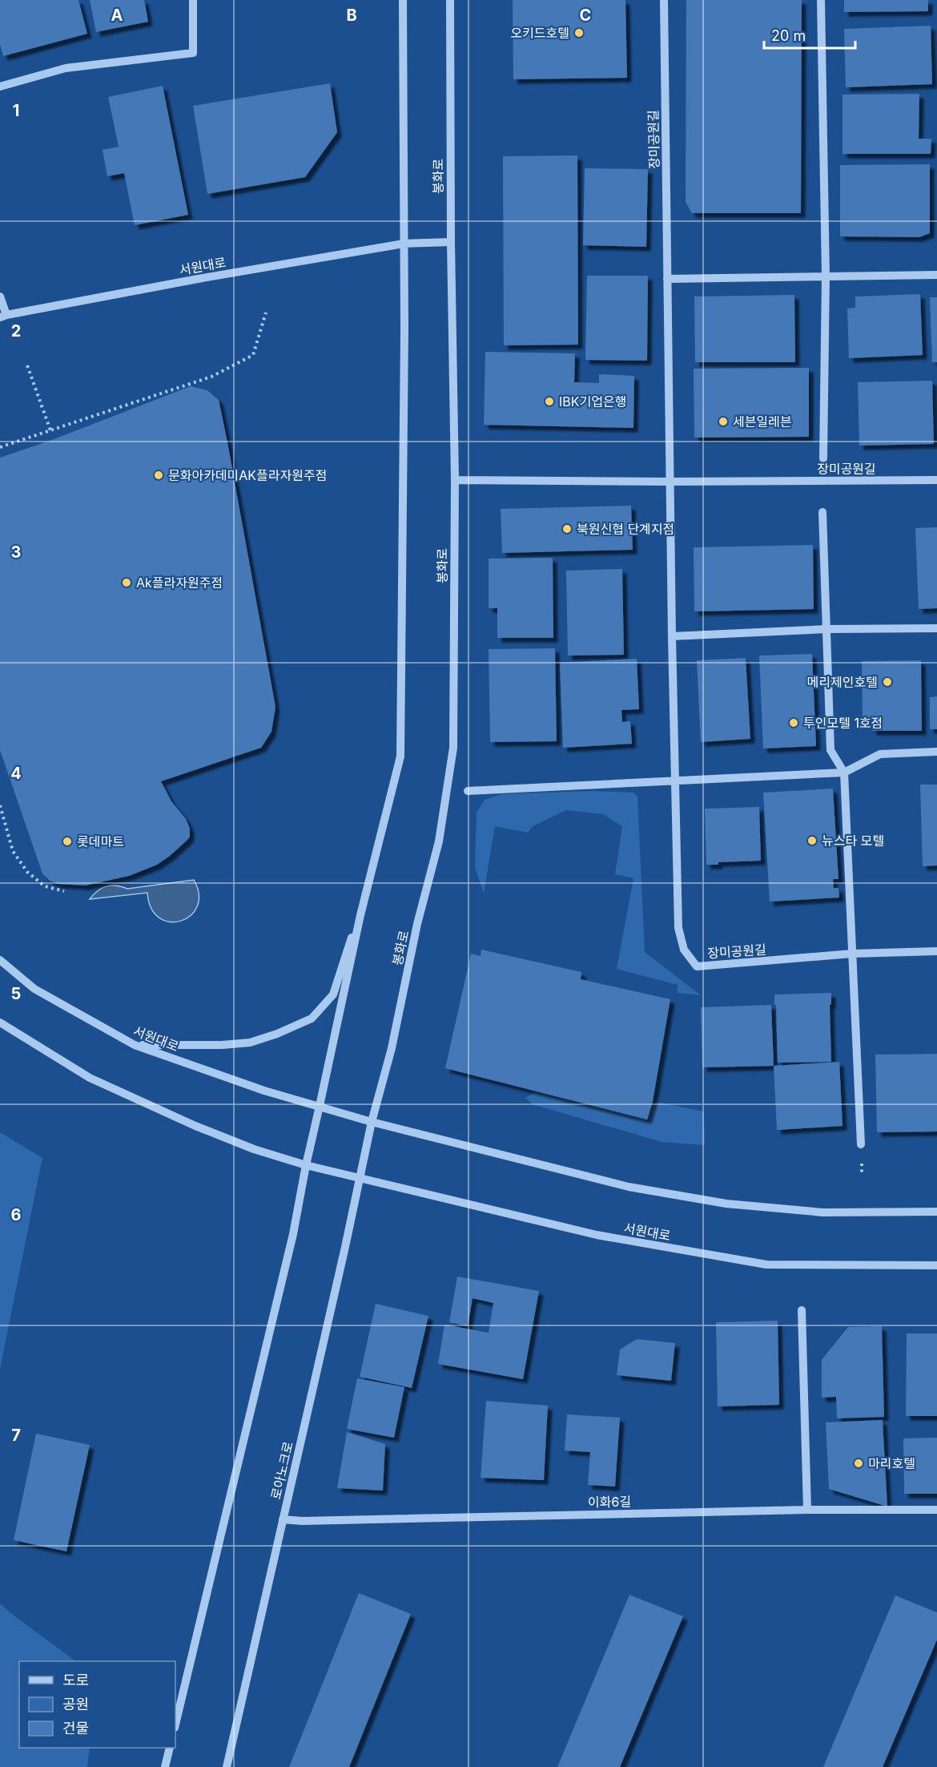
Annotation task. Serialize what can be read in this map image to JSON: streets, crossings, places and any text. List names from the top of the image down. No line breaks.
{"streets":{"street":["장미공원길","봉화로","서원대로","로아노크로","이화6길"]},"crossings":[["장미공원길","봉화로"],["봉화로","서원대로"],["봉화로","로아노크로"],["서원대로","로아노크로"],["로아노크로","이화6길"]],"places":["오키드호텔","IBK기업은행","세븐일레븐","문화아카데미AK플라자원주점","북원신협 단계지점","Ak플라자원주점","메리제인호텔","투인모텔 1호점","뉴스타 모텔","롯데마트","마리호텔"],"legend":["도로","공원","건물"],"scale_bar":"20 m","grid":{"columns":["A","B","C"],"rows":["1","2","3","4","5","6","7"]}}
